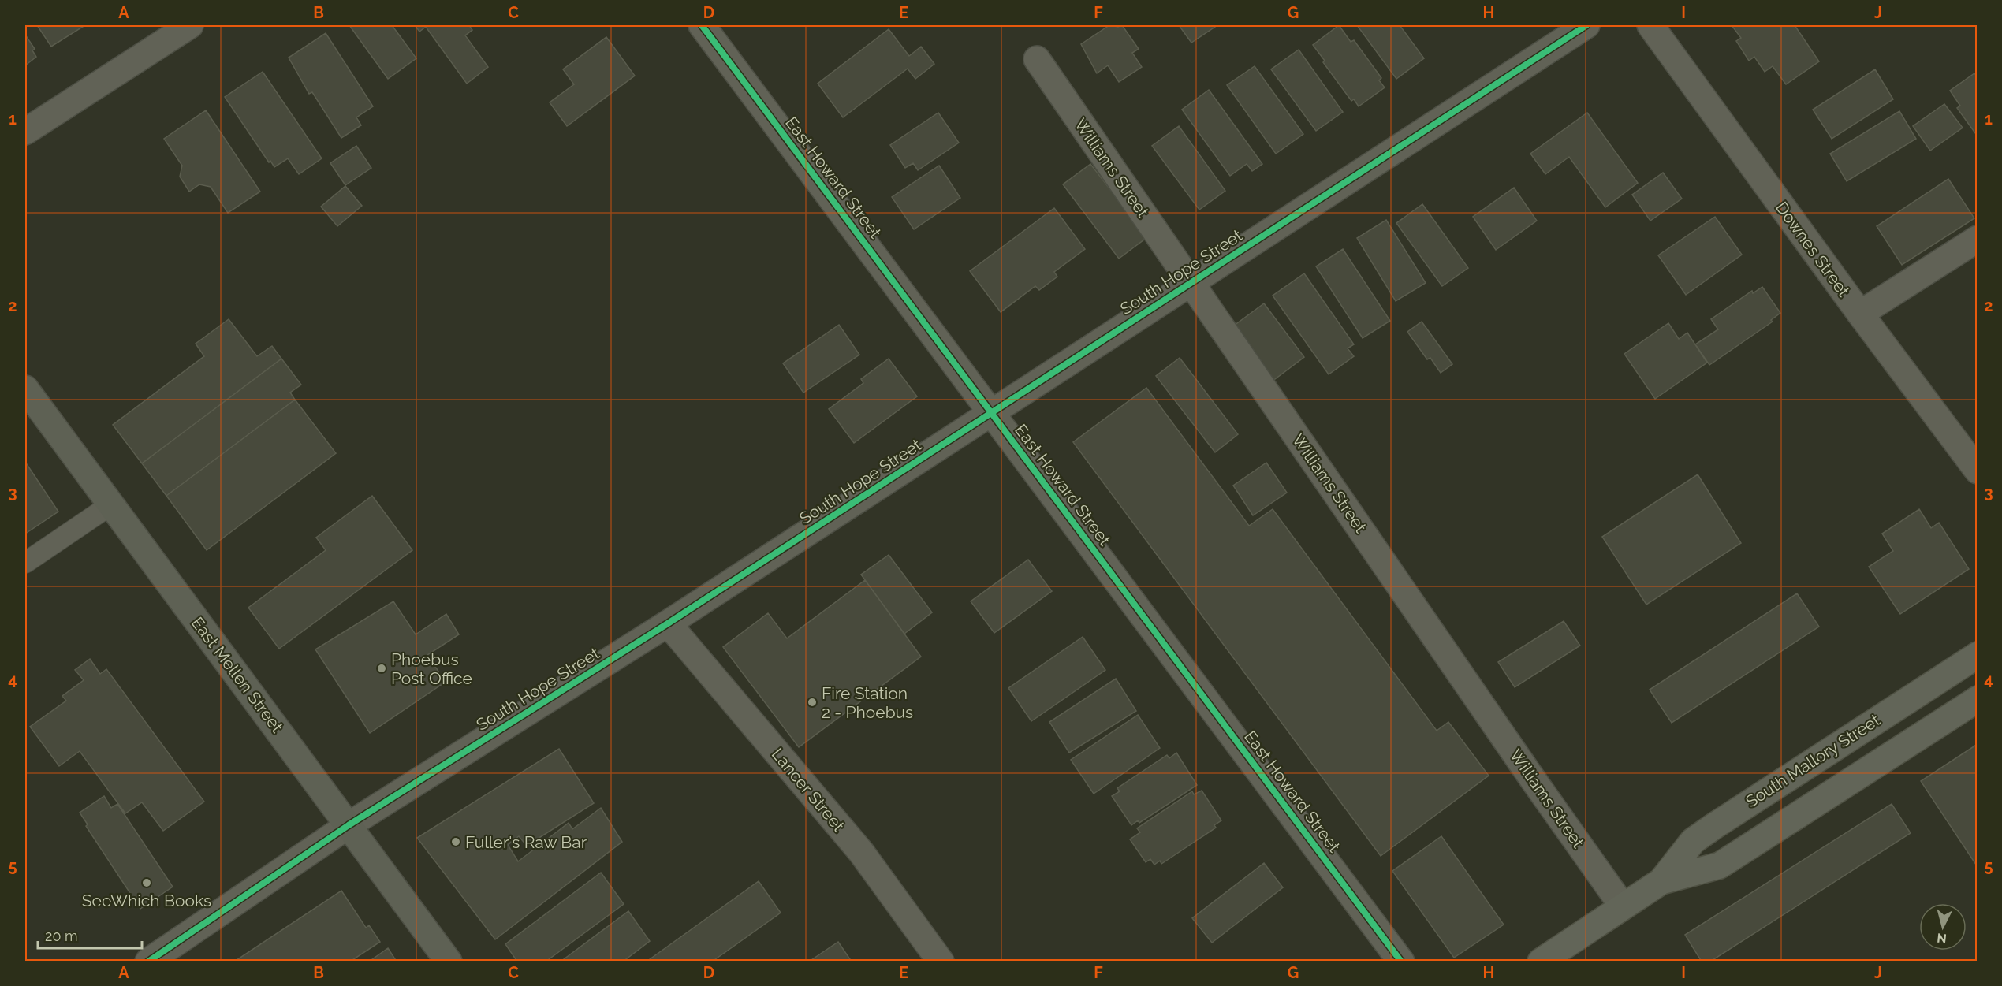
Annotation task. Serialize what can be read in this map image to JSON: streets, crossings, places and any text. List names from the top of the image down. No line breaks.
{"streets":{"main road":["East Mellen Street","South Mallory Street"],"street":["Williams Street","East Howard Street","Downes Street","South Hope Street","Lancer Street"]},"crossings":[["Williams Street","South Hope Street"],["Williams Street","South Mallory Street"],["East Howard Street","South Hope Street"],["South Hope Street","East Mellen Street"],["South Hope Street","Lancer Street"]],"places":["Phoebus Post Office","Fire Station 2 - Phoebus","Fuller's Raw Bar","SeeWhich Books"],"scale_bar":"20 m","north":"bottom","grid":{"columns":["A","B","C","D","E","F","G","H","I","J"],"rows":["1","2","3","4","5"]}}
